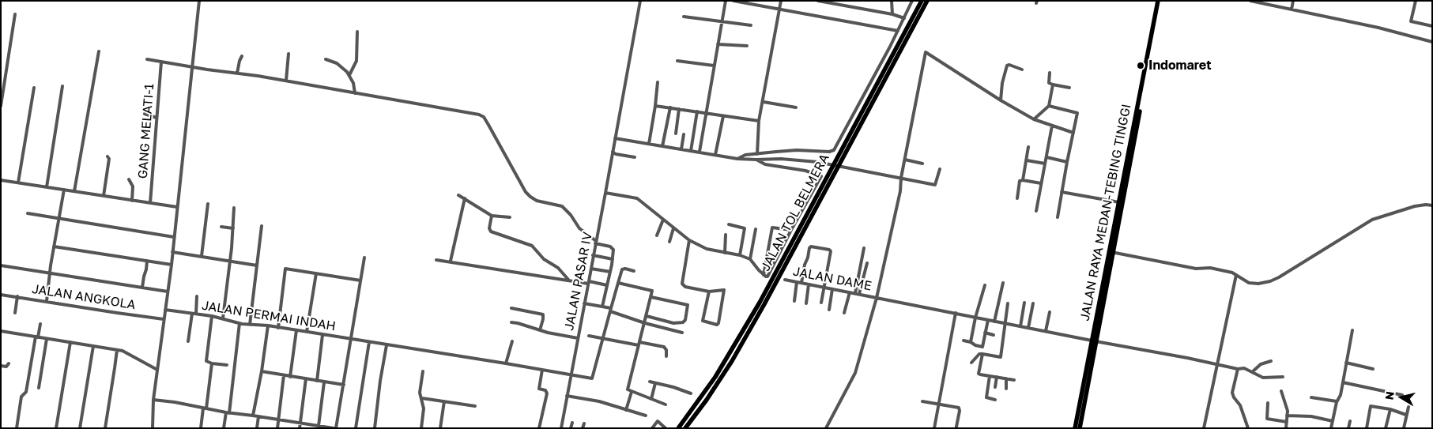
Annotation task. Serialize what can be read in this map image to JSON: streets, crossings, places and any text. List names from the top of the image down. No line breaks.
{"streets":{"highway":["JALAN TOL BELMERA","JALAN RAYA MEDAN-TEBING TINGGI"],"street":["GANG MELATI-1","JALAN DAME","JALAN PASAR IV","JALAN ANGKOLA","JALAN PERMAI INDAH"]},"crossings":[["JALAN RAYA MEDAN-TEBING TINGGI","JALAN DAME"],["JALAN PASAR IV","JALAN PERMAI INDAH"]],"places":["Indomaret"],"north":"left"}
